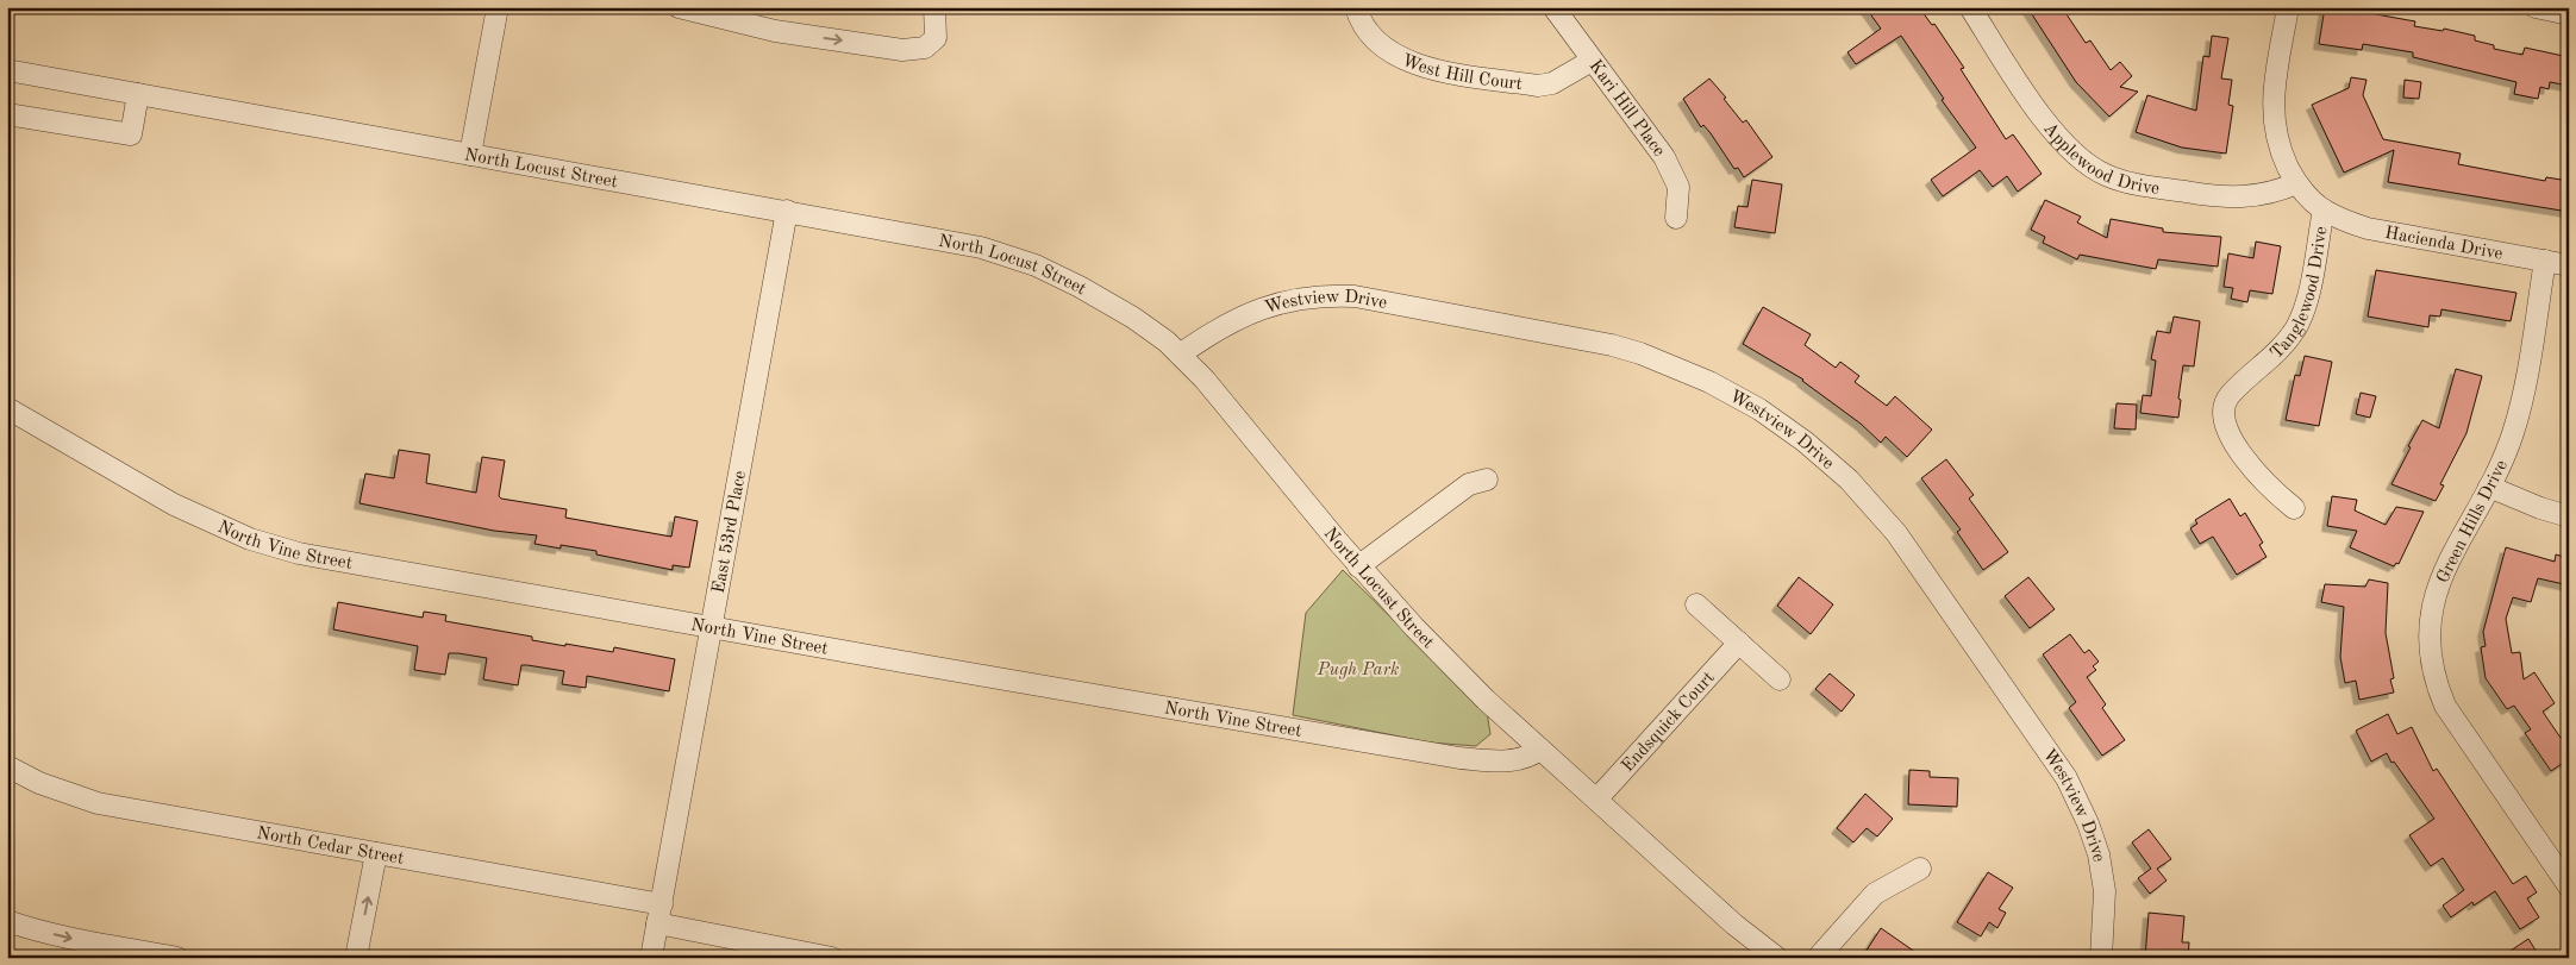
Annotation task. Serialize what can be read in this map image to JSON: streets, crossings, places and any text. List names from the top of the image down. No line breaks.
{"streets":{"street":["West Hill Court","Kari Hill Place","Applewood Drive","North Locust Street","Hacienda Drive","Tanglewood Drive","Westview Drive","Green Hills Drive","East 53rd Place","North Vine Street","Endsquick Court","North Cedar Street"]},"crossings":[["West Hill Court","Kari Hill Place"],["Applewood Drive","Tanglewood Drive"],["North Locust Street","Westview Drive"],["North Locust Street","East 53rd Place"],["North Locust Street","North Vine Street"],["North Locust Street","Endsquick Court"],["Hacienda Drive","Tanglewood Drive"],["Hacienda Drive","Green Hills Drive"],["East 53rd Place","North Vine Street"],["East 53rd Place","North Cedar Street"]],"parks":["Pugh Park"]}
